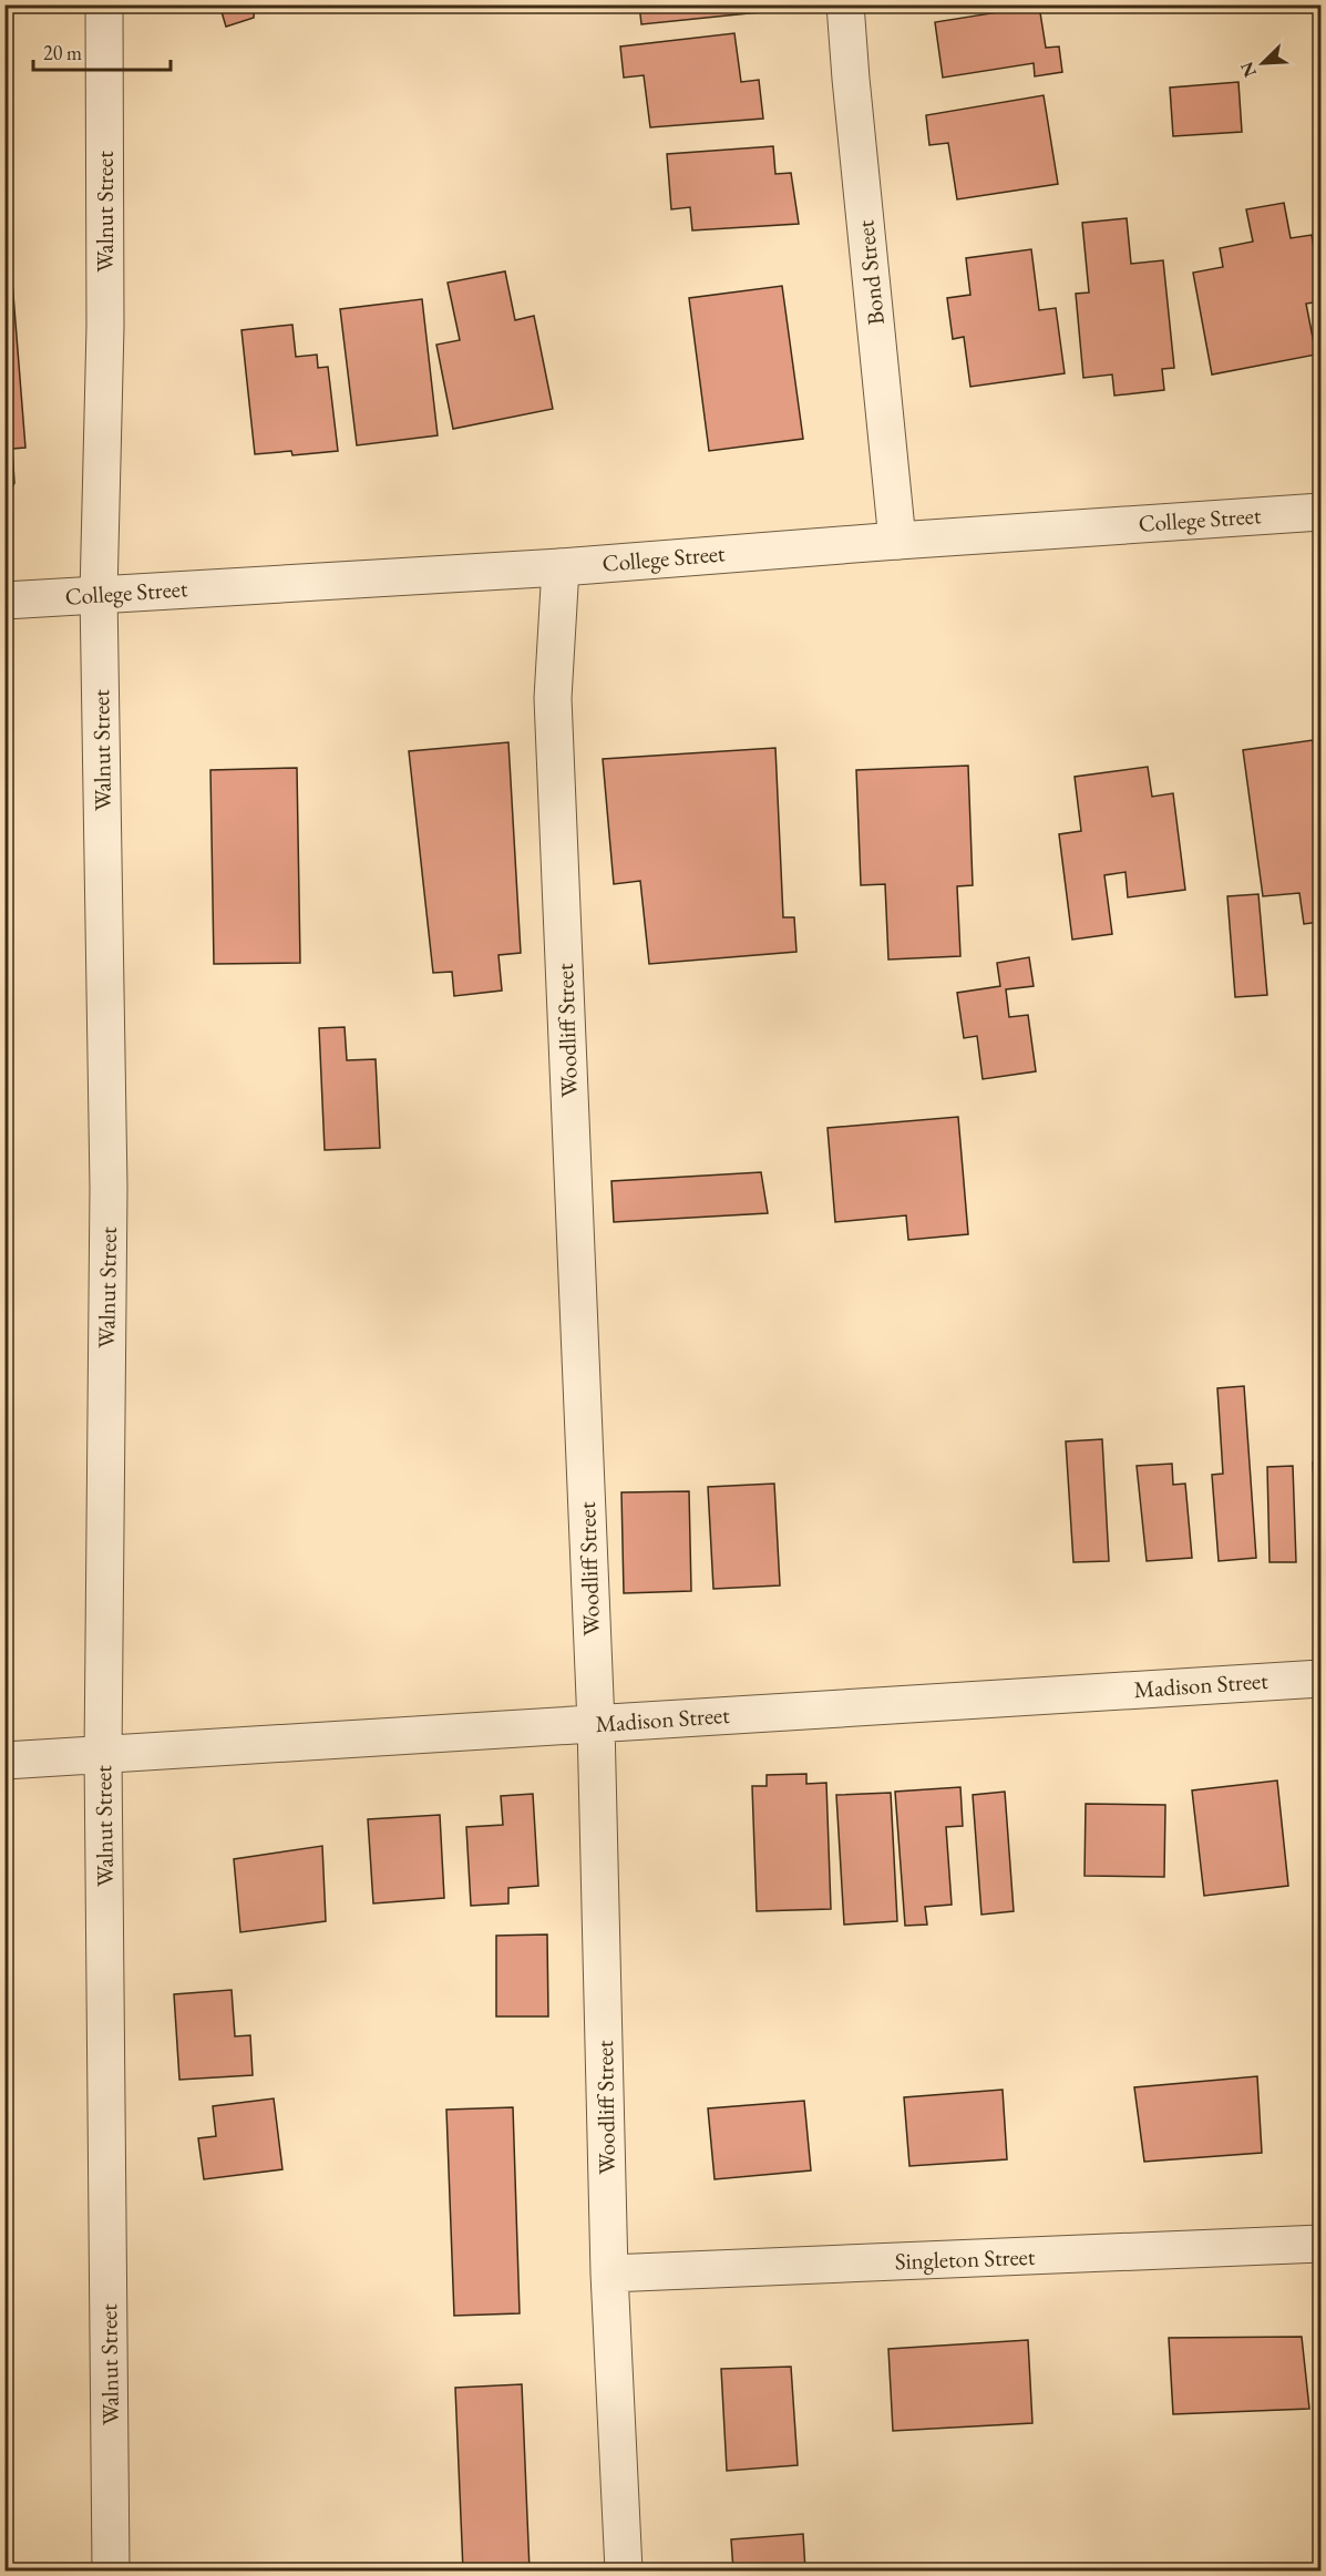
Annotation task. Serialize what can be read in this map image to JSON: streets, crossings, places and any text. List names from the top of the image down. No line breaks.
{"streets":{"street":["Walnut Street","Bond Street","College Street","Woodliff Street","Madison Street","Singleton Street"]},"crossings":[["Walnut Street","College Street"],["Walnut Street","Madison Street"],["Bond Street","College Street"],["College Street","Woodliff Street"],["Woodliff Street","Madison Street"],["Woodliff Street","Singleton Street"]],"scale_bar":"20 m","north":"bottom left"}
